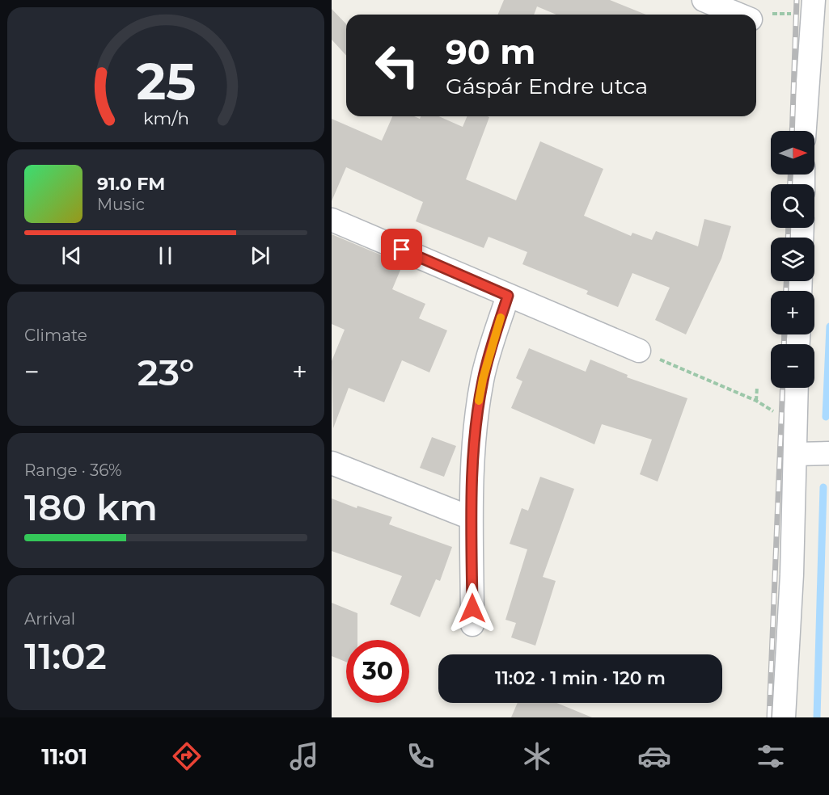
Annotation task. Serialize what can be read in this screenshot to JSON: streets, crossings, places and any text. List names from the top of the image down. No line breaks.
{"north":"right","page":{"turn":["90 m","Gáspár Endre utca"],"map_buttons":["+","−"],"song":["91.0 FM","Music"],"tile":["Climate",["Range · 36%","180 km"],["Arrival","11:02"]],"heat":["−","23°","+"],"limit":"30","trip":"11:02 · 1 min · 120 m","tabs":"11:01","gauge":["25","km/h"]}}
